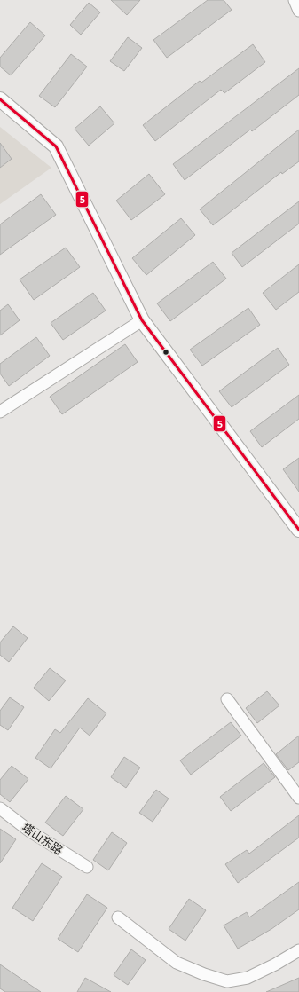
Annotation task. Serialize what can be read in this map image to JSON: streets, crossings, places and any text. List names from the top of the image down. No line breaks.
{"streets":{"street":["塔山东路"]},"lines":["transit line 5"]}
